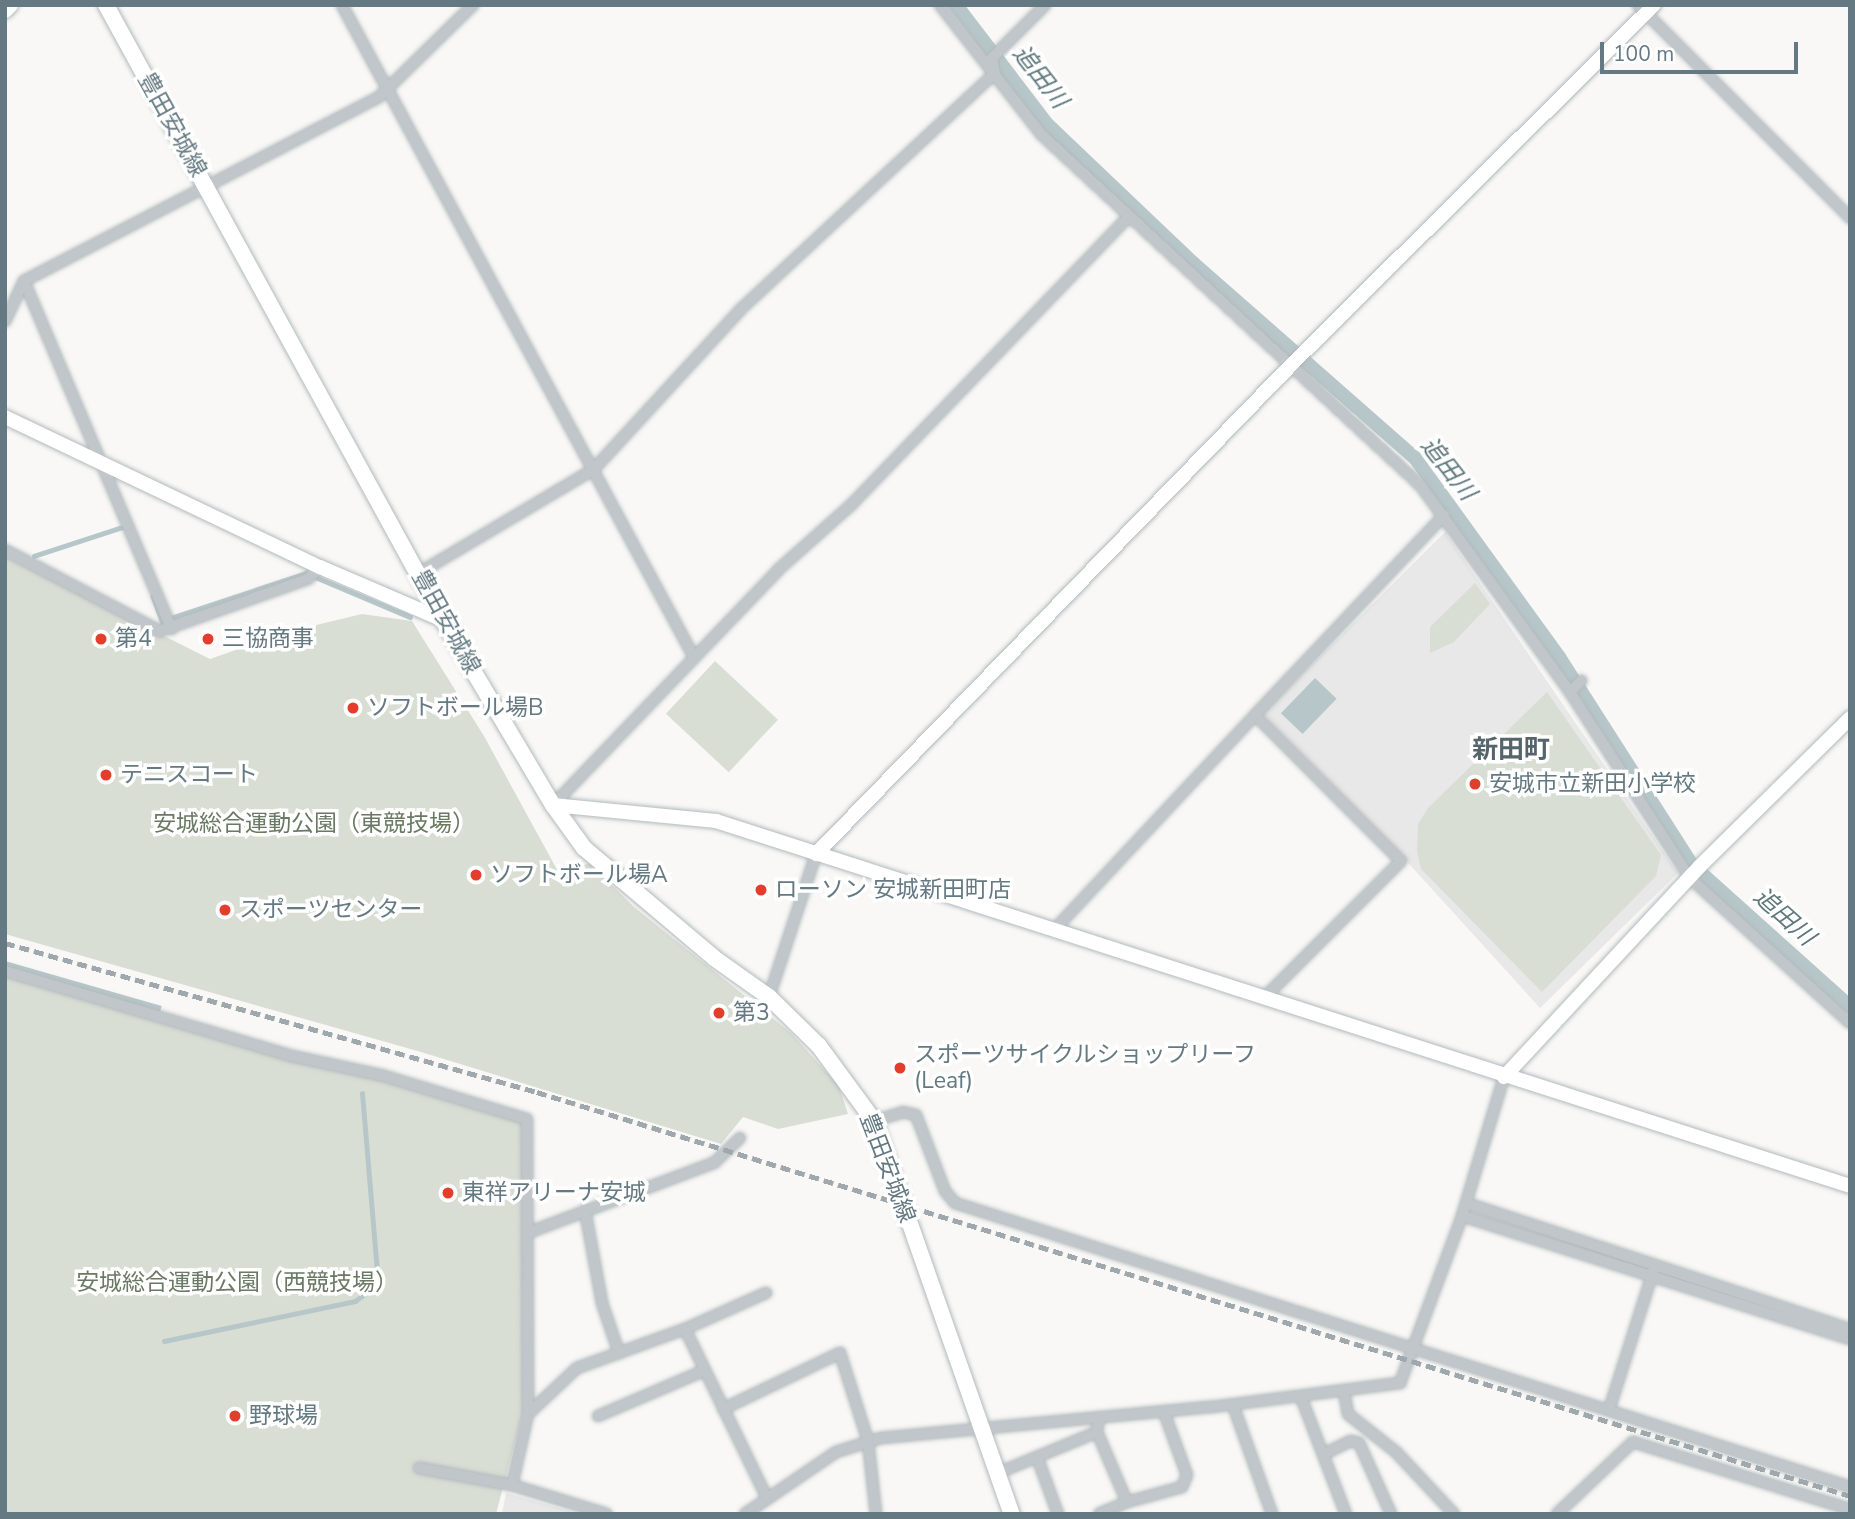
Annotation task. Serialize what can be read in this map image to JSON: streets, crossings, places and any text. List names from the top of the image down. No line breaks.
{"streets":{"main road":["豊田安城線"]},"districts":["新田町"],"water":["追田川"],"parks":["安城総合運動公園（東競技場）","安城総合運動公園（西競技場）"],"places":["第4","三協商事","ソフトボール場B","テニスコート","安城市立新田小学校","ソフトボール場A","ローソン 安城新田町店","スポーツセンター","第3","スポーツサイクルショップリーフ (Leaf)","東祥アリーナ安城","野球場"],"scale_bar":"100 m"}
